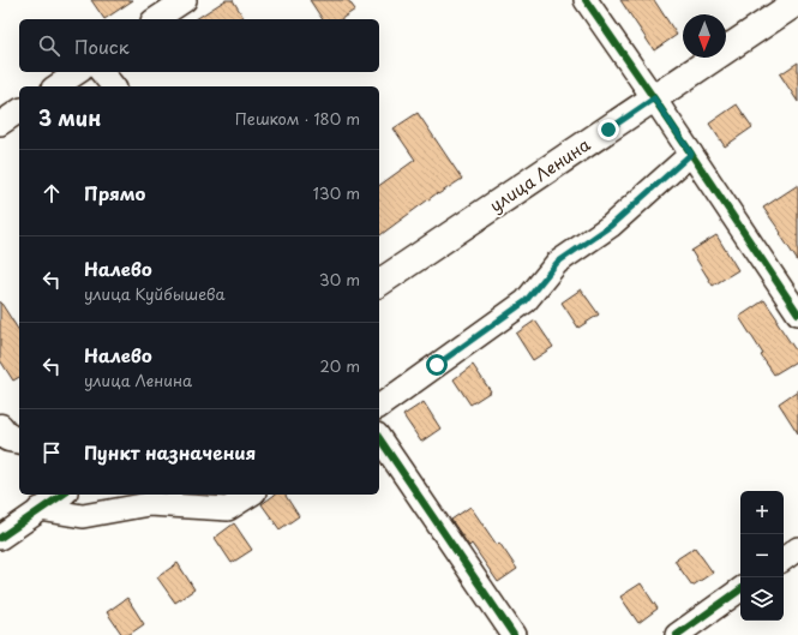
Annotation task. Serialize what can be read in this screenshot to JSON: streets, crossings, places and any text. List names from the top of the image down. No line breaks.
{"streets":{"main road":["улица Ленина"]},"north":"bottom","page":{"search":"Поиск","heading":["3 мин","Пешком · 180 m"],"list":[["Прямо","130 m"],["Налево","улица Куйбышева","30 m"],["Налево","улица Ленина","20 m"],"Пункт назначения"],"map_buttons":["+","−"]}}
